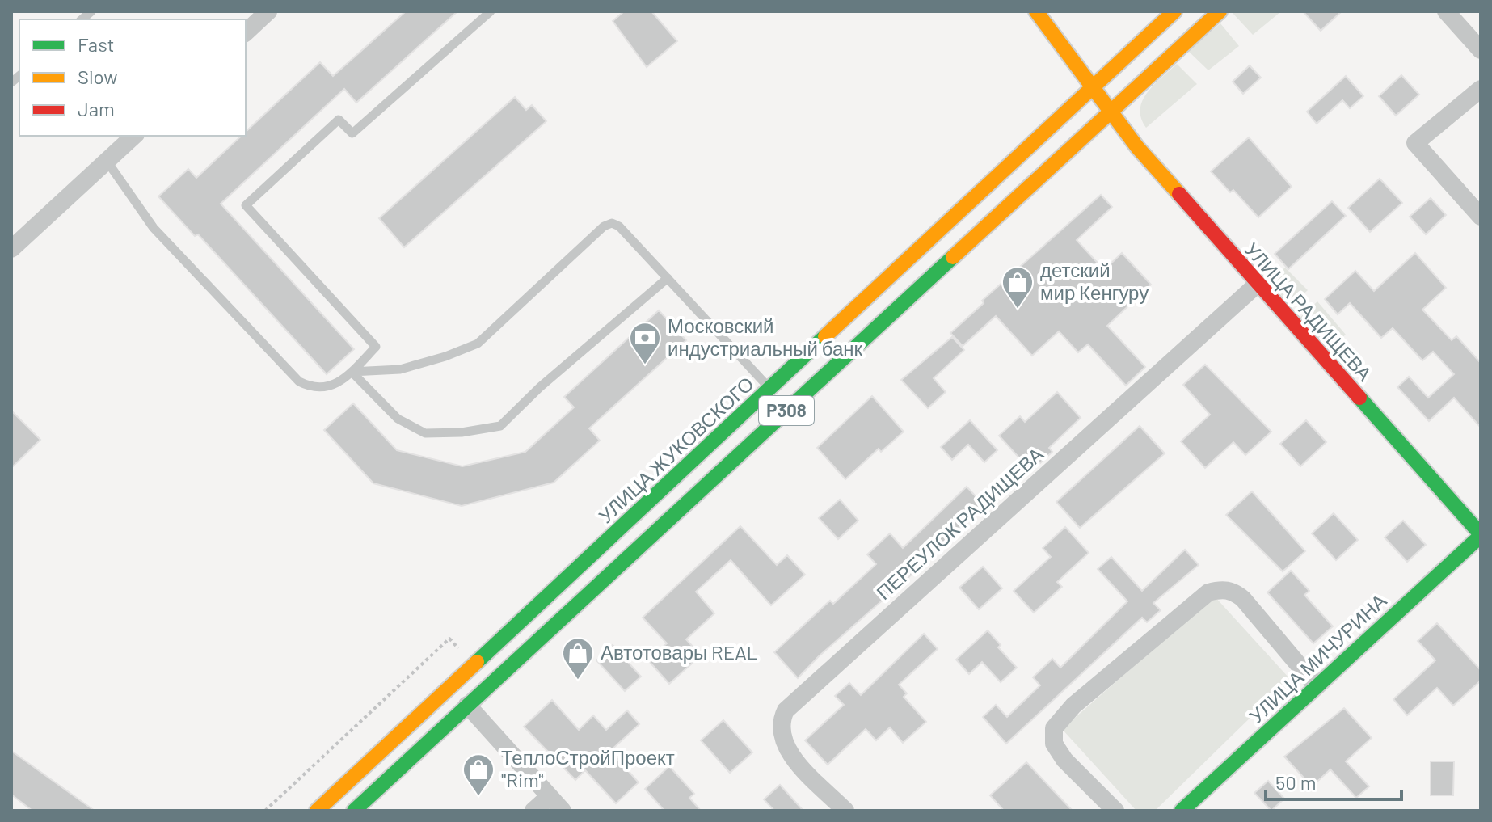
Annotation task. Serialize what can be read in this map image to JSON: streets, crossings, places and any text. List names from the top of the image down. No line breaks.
{"streets":{"main road":["УЛИЦА РАДИЩЕВА","P308","УЛИЦА ЖУКОВСКОГО","УЛИЦА МИЧУРИНА"],"street":["ПЕРЕУЛОК РАДИЩЕВА"]},"crossings":[["УЛИЦА РАДИЩЕВА","P308"],["УЛИЦА РАДИЩЕВА","УЛИЦА ЖУКОВСКОГО"],["УЛИЦА РАДИЩЕВА","ПЕРЕУЛОК РАДИЩЕВА"],["УЛИЦА РАДИЩЕВА","УЛИЦА МИЧУРИНА"]],"places":{"shop":["детский мир Кенгуру","Автотовары REAL","ТеплоСтройПроект \"Rim\""],"bank":["Московский индустриальный банк"]},"legend":["Fast","Slow","Jam"],"scale_bar":"50 m"}
